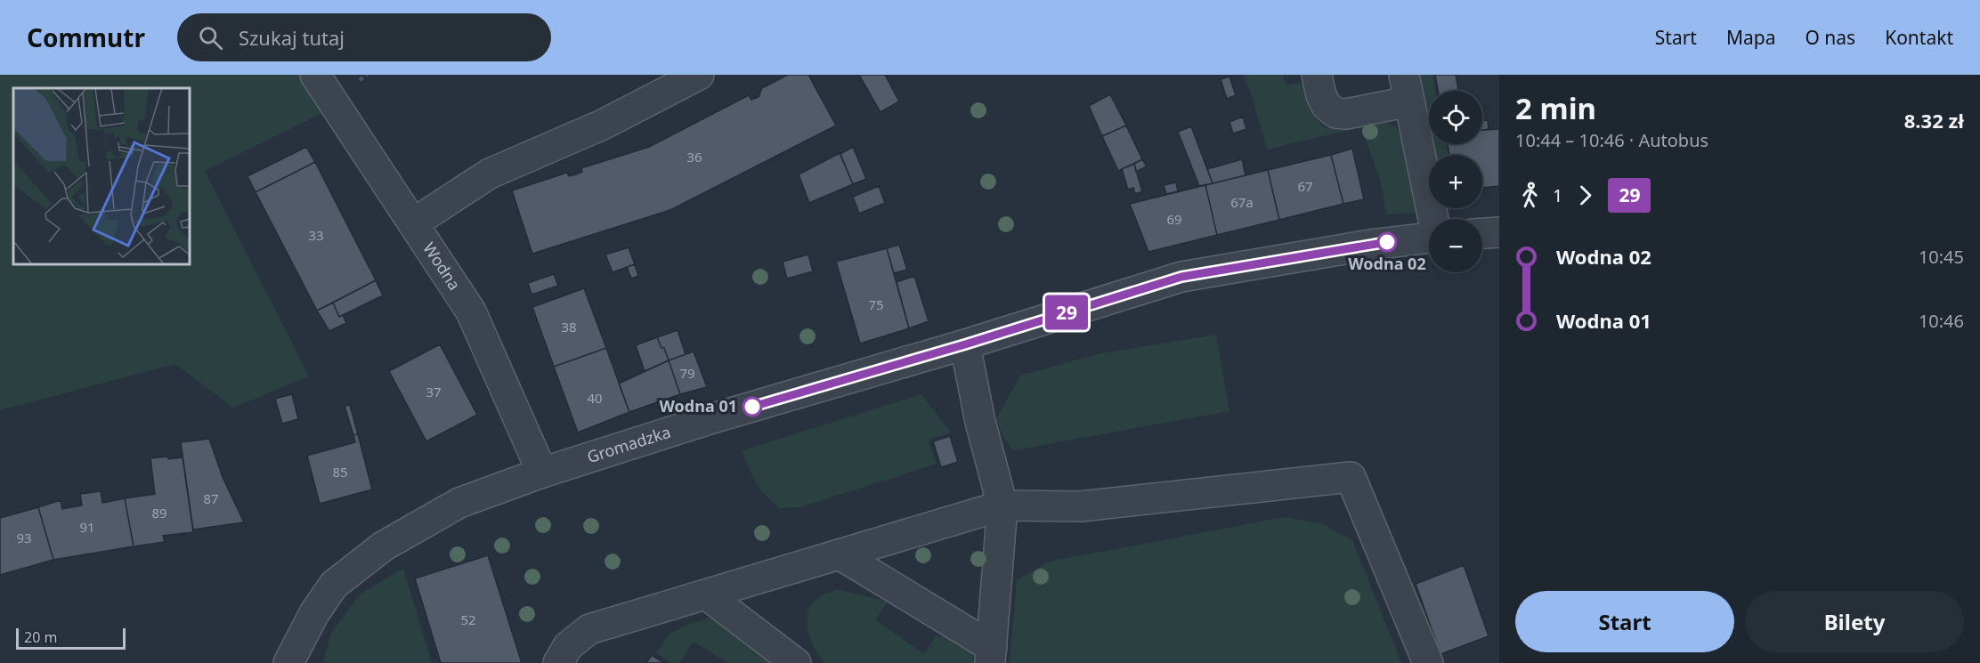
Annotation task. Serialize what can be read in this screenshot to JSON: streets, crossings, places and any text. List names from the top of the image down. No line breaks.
{"streets":{"street":["Wodna","Gromadzka"]},"crossings":[["Wodna","Gromadzka"]],"places":["Wodna 02","Wodna 01"],"lines":["bus line 29"],"house_numbers":["36","67","67a","69","33","75","38","79","37","40","85","87","89","91","93","52"],"scale_bar":"20 m","page":{"header":"Commutr","search":"Szukaj tutaj","nav":["Start","Mapa","O nas","Kontakt"],"on_map":"29","heading":["2 min","10:44 – 10:46 · Autobus","8.32 zł"],"map_buttons":["+","−"],"legs":["1","29"],"list":[{"name":"Wodna 02","value":"10:45"},{"name":"Wodna 01","value":"10:46"}],"buttons":["Start","Bilety"],"scale":"20 m"}}
